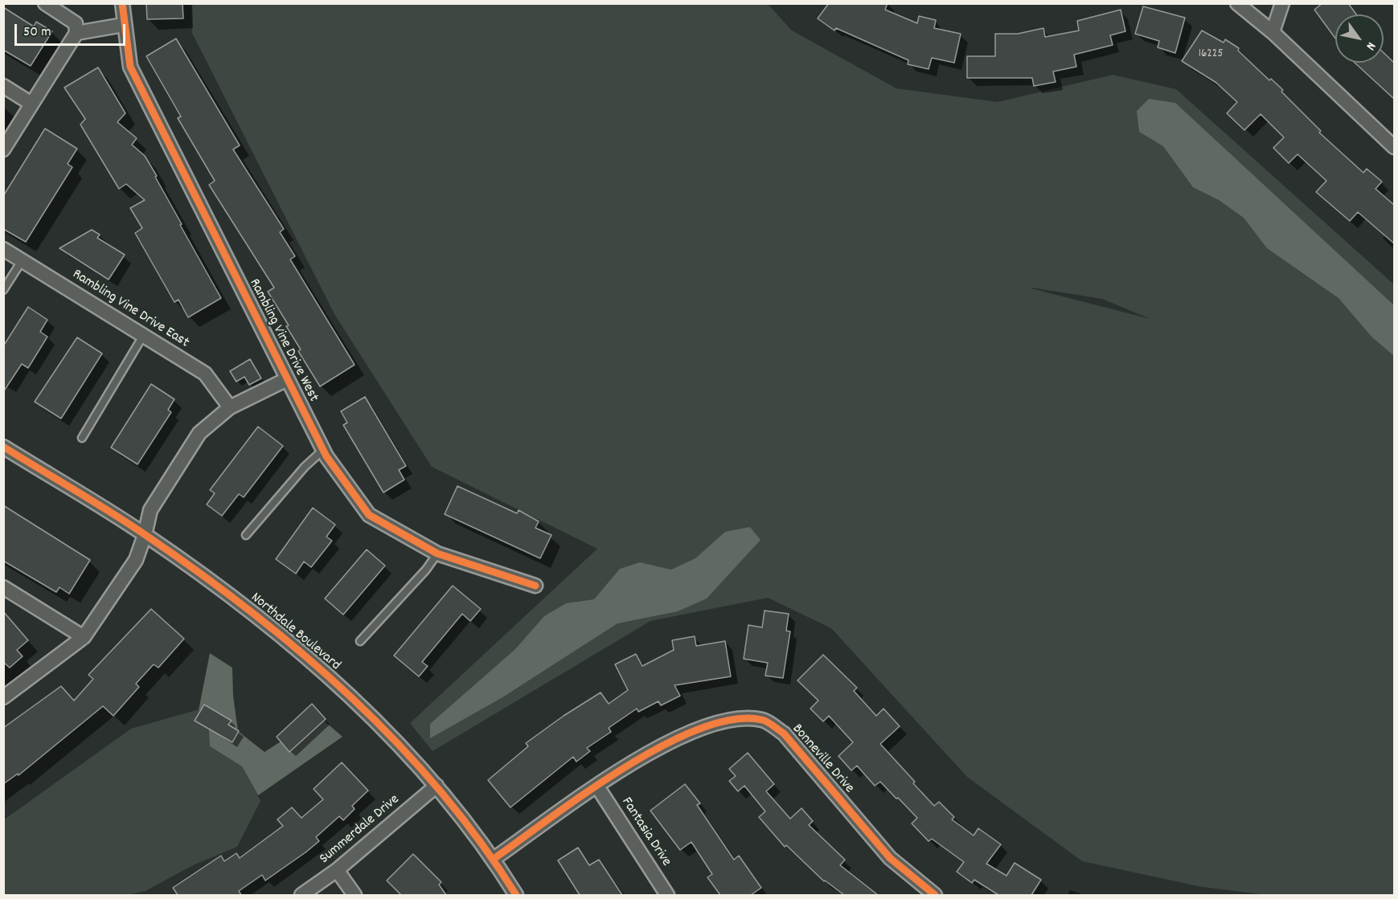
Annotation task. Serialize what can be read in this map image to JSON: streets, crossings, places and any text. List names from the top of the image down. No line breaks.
{"streets":{"street":["Rambling Vine Drive East","Rambling Vine Drive West","Northdale Boulevard","Bonneville Drive","Summerdale Drive","Fantasia Drive"]},"crossings":[["Northdale Boulevard","Bonneville Drive"],["Northdale Boulevard","Summerdale Drive"],["Bonneville Drive","Fantasia Drive"]],"house_numbers":["16225"],"scale_bar":"50 m","north":"bottom right"}
